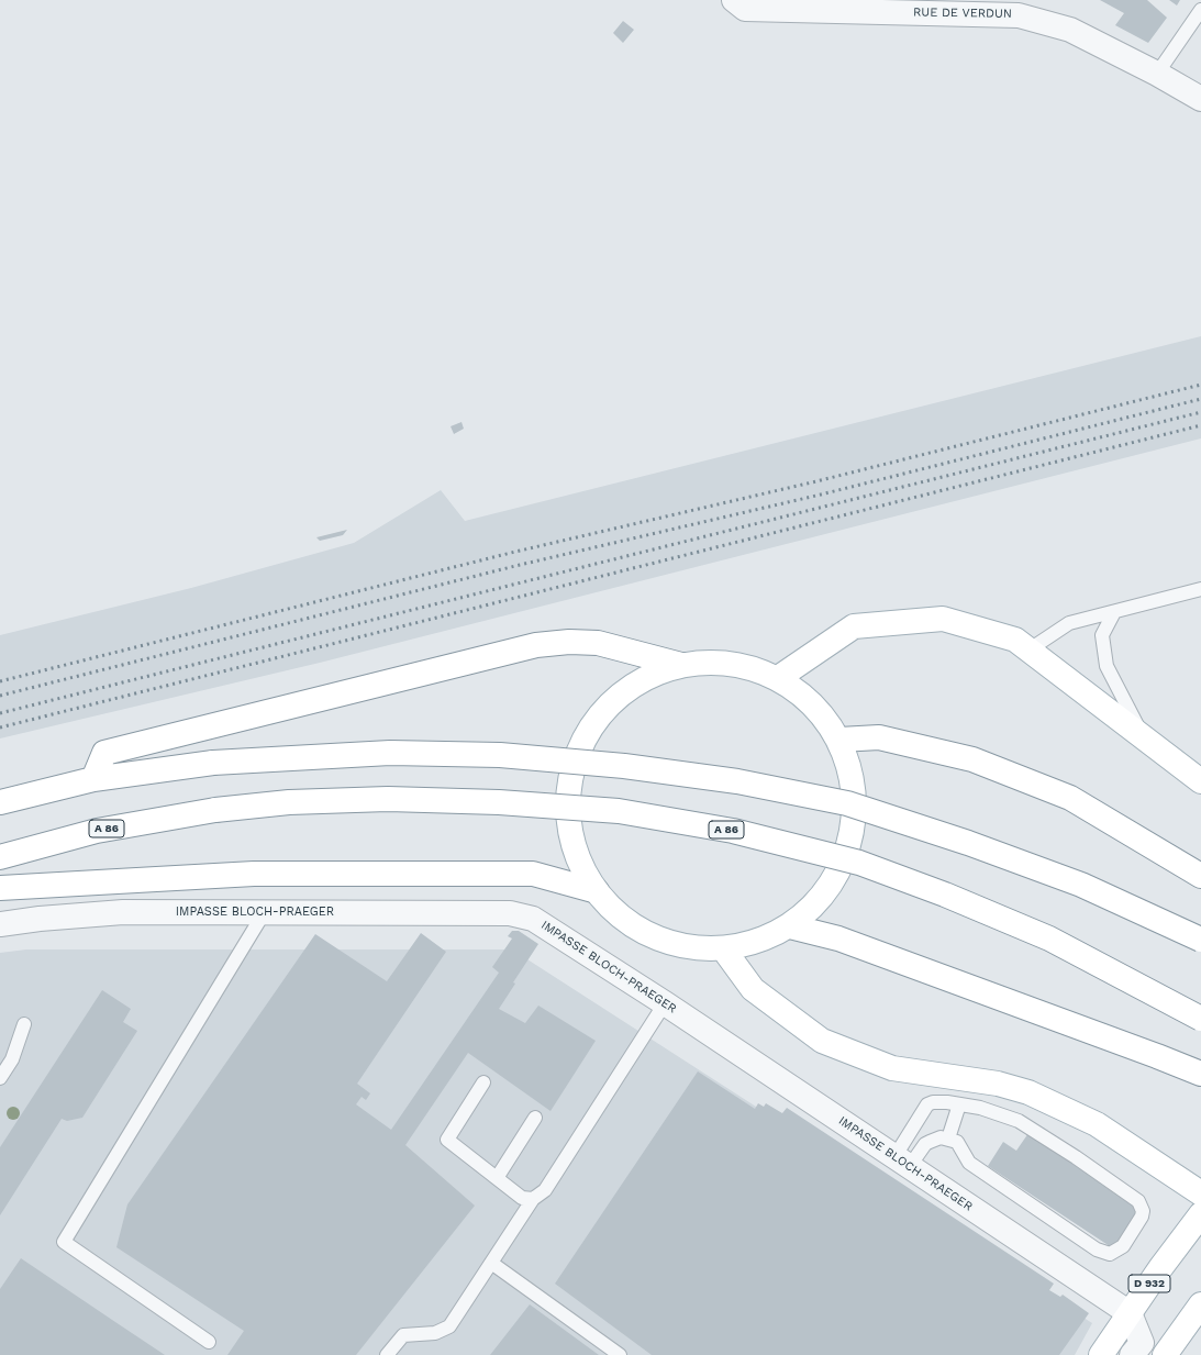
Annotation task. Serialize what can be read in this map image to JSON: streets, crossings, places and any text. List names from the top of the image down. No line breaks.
{"streets":{"main road":["A 86","D 932"],"street":["RUE DE VERDUN","IMPASSE BLOCH-PRAEGER"]},"crossings":[["IMPASSE BLOCH-PRAEGER","D 932"]]}
